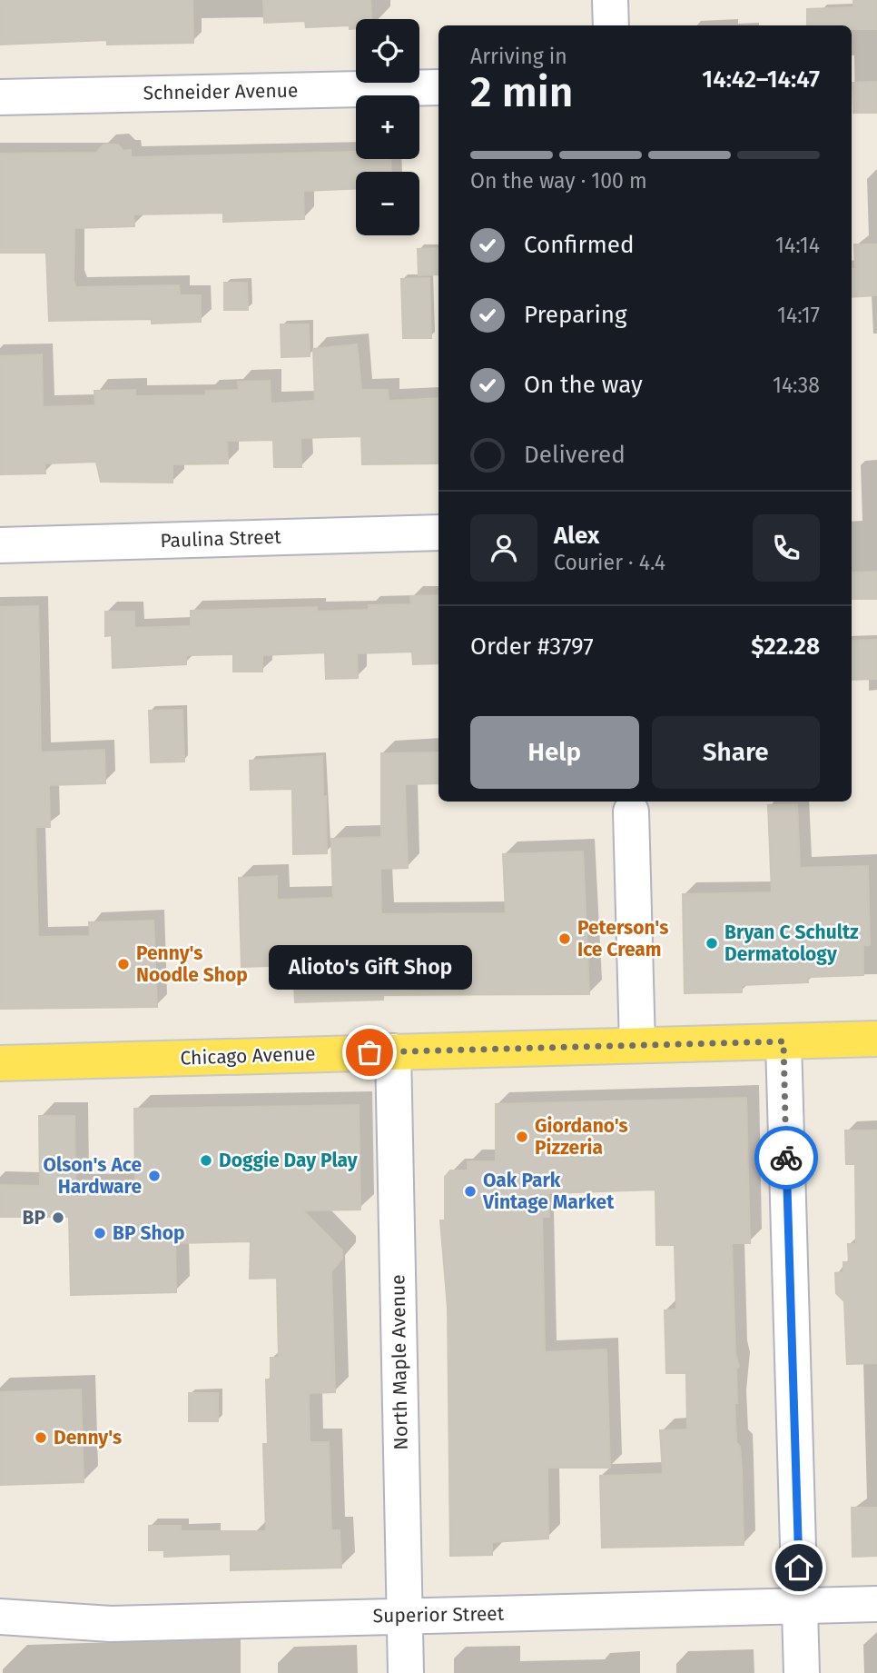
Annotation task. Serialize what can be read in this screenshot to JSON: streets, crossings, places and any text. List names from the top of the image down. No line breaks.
{"streets":{"main road":["Chicago Avenue"],"street":["Schneider Avenue","Paulina Street","North Maple Avenue","Superior Street"]},"crossings":[["Chicago Avenue","North Maple Avenue"],["North Maple Avenue","Superior Street"]],"places":["Peterson's Ice Cream","Bryan C Schultz Dermatology","Penny's Noodle Shop","Alioto's Gift Shop","Giordano's Pizzeria","Doggie Day Play","Olson's Ace Hardware","Oak Park Vintage Market","BP","BP Shop","Denny's"],"page":{"map_buttons":["+","−"],"heading":["2 min","Arriving in","14:42–14:47"],"panel":["Alex","Courier · 4.4","Order #3797","$22.28"],"bar":"On the way · 100 m","list":[["Confirmed","14:14"],["Preparing","14:17"],["On the way","14:38"],"Delivered"],"buttons":["Help","Share"],"bubble":"Alioto's Gift Shop"}}
